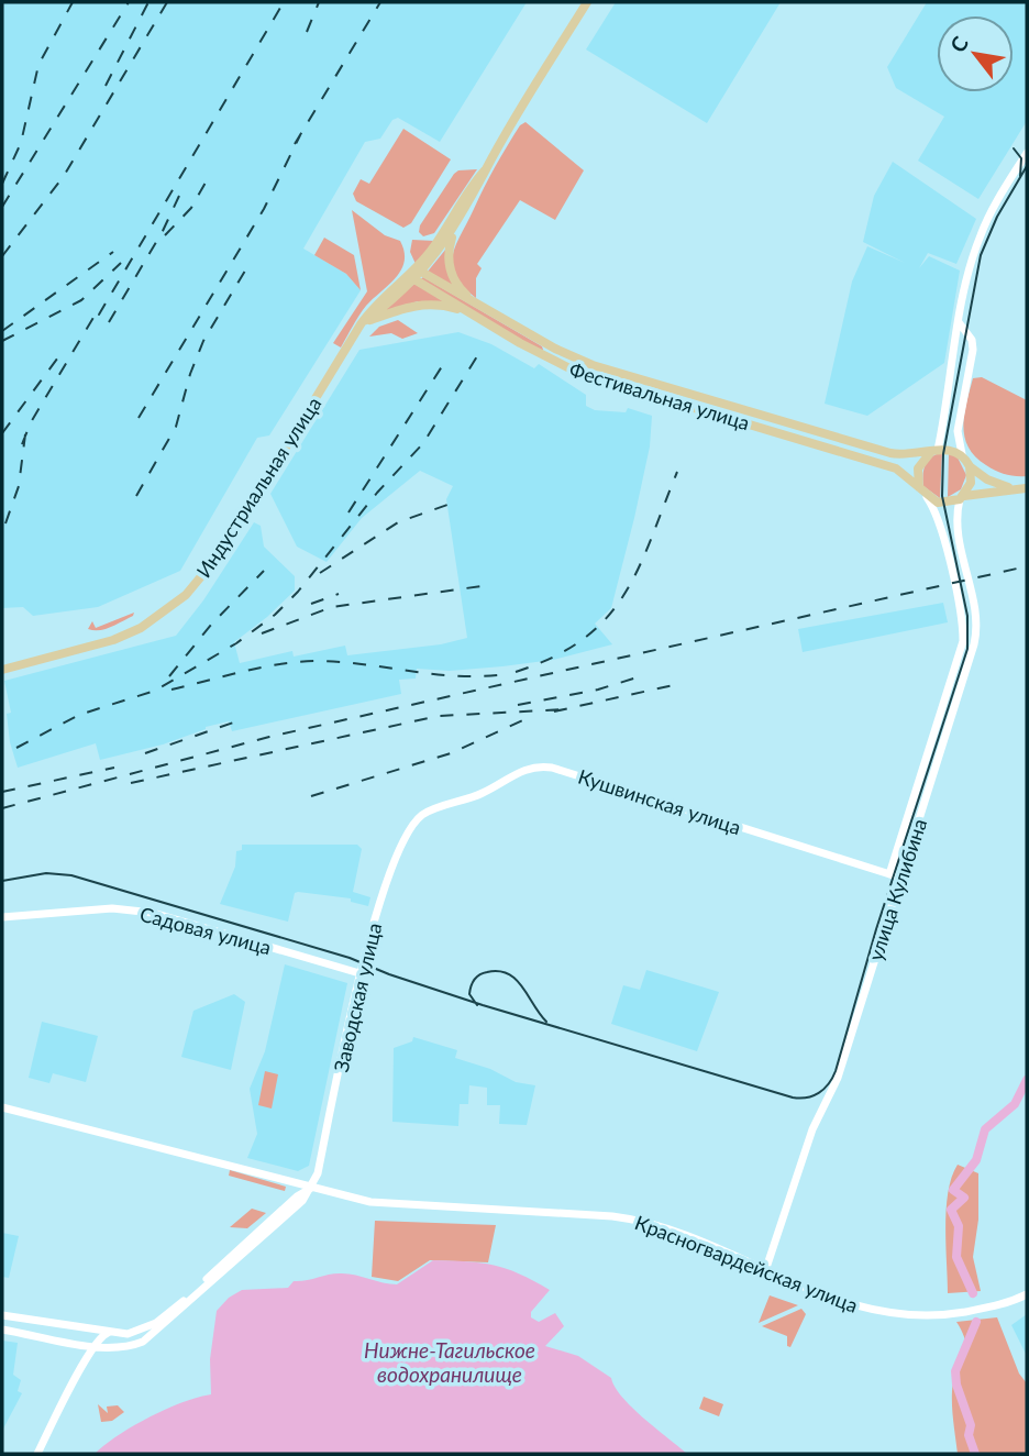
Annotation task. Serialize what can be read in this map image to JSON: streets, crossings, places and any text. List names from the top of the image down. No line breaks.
{"streets":{"main road":["Фестивальная улица","Индустриальная улица","Кушвинская улица","улица Кулибина","Садовая улица","Заводская улица","Красногвардейская улица"]},"crossings":[["Фестивальная улица","Индустриальная улица"],["Фестивальная улица","улица Кулибина"],["Кушвинская улица","улица Кулибина"],["Кушвинская улица","Заводская улица"],["улица Кулибина","Красногвардейская улица"],["Садовая улица","Заводская улица"],["Заводская улица","Красногвардейская улица"]],"water":["Нижне-Тагильское водохранилище"],"north":"top left"}
